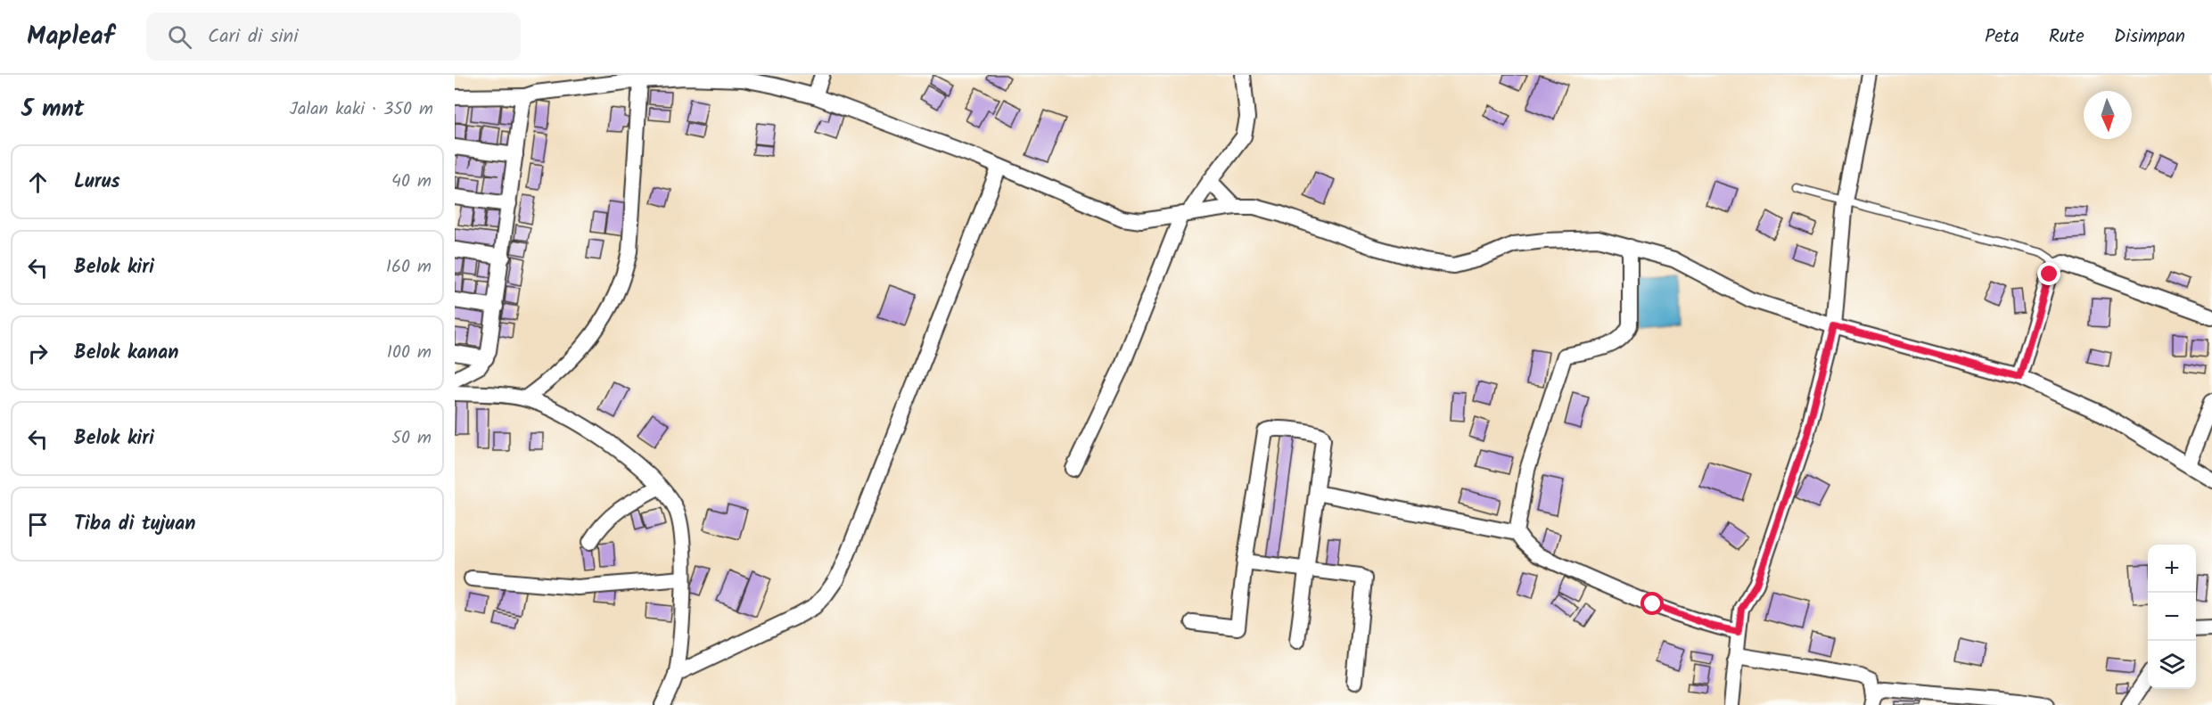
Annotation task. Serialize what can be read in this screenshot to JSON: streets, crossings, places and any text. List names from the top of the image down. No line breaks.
{"north":"bottom","page":{"header":"Mapleaf","search":"Cari di sini","nav":["Peta","Rute","Disimpan"],"heading":["5 mnt","Jalan kaki · 350 m"],"list":[["Lurus","40 m"],["Belok kiri","160 m"],["Belok kanan","100 m"],["Belok kiri","50 m"],"Tiba di tujuan"],"map_buttons":["+","−"]}}
